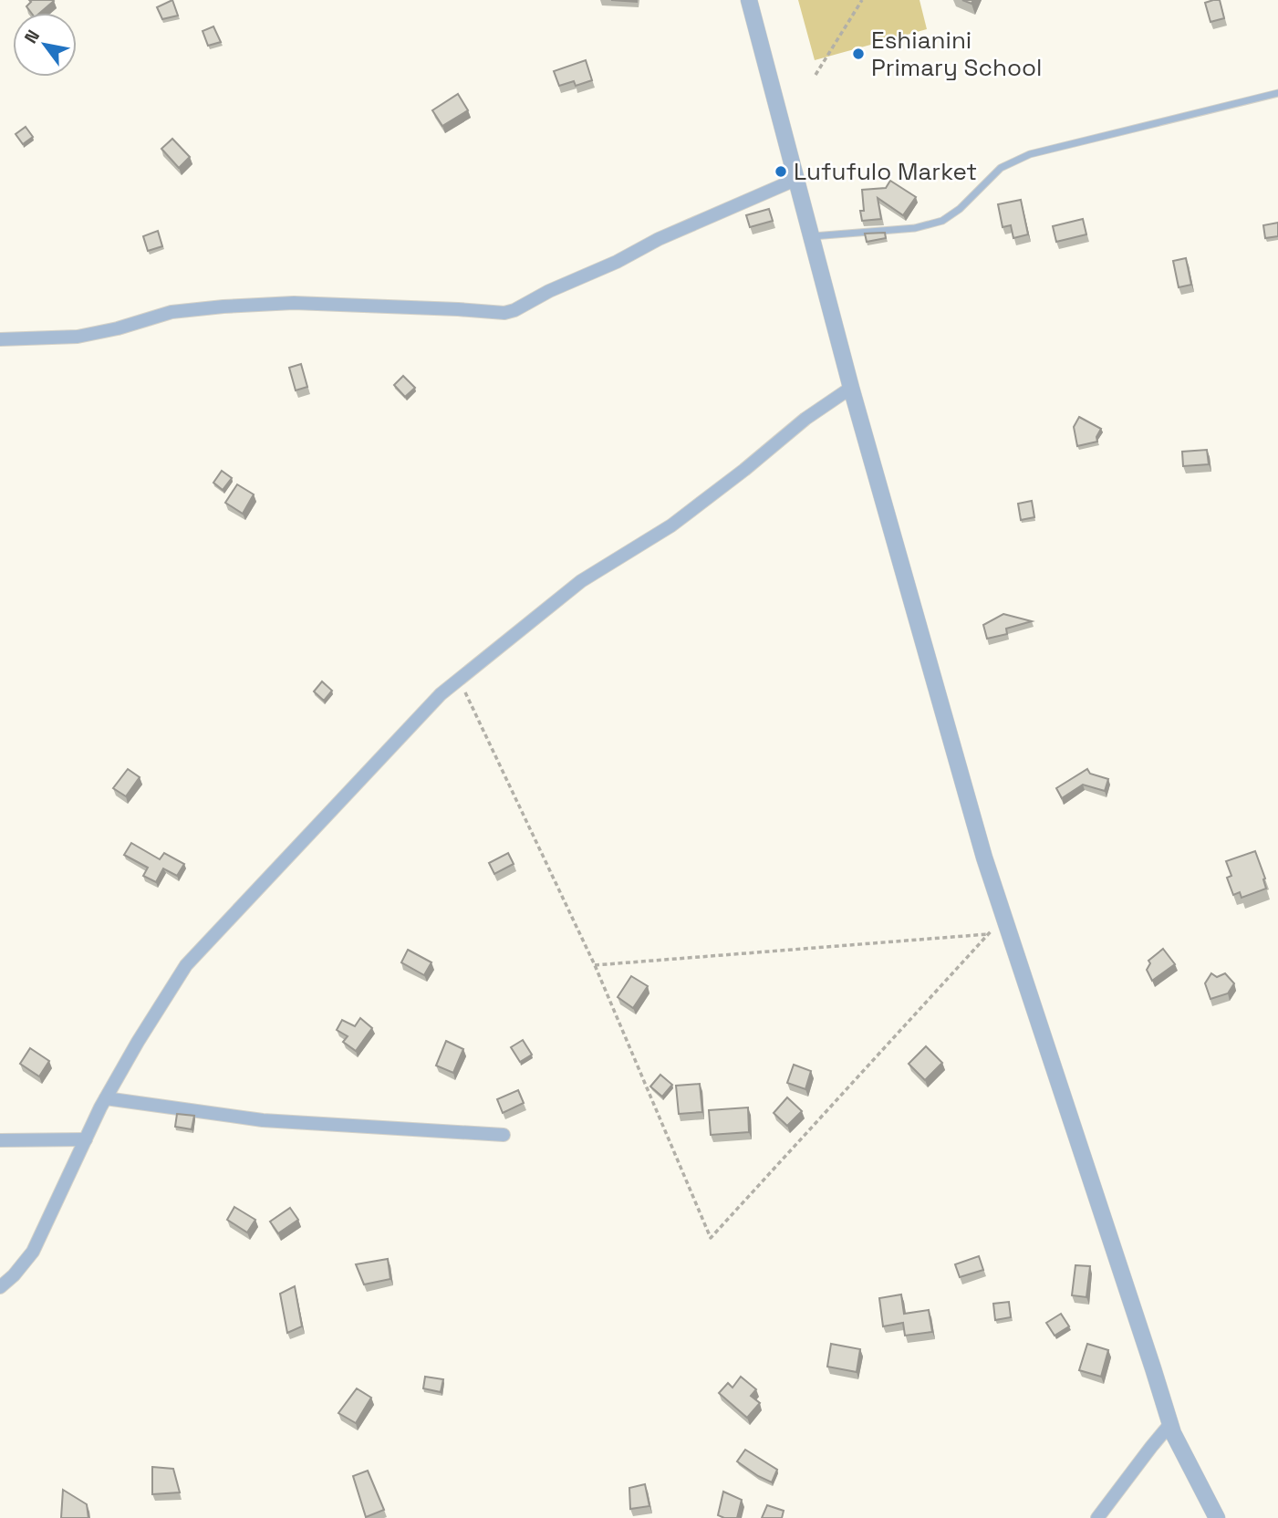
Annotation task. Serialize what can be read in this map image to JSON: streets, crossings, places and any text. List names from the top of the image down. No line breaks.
{"places":["Eshianini Primary School","Lufufulo Market"],"north":"top left"}
